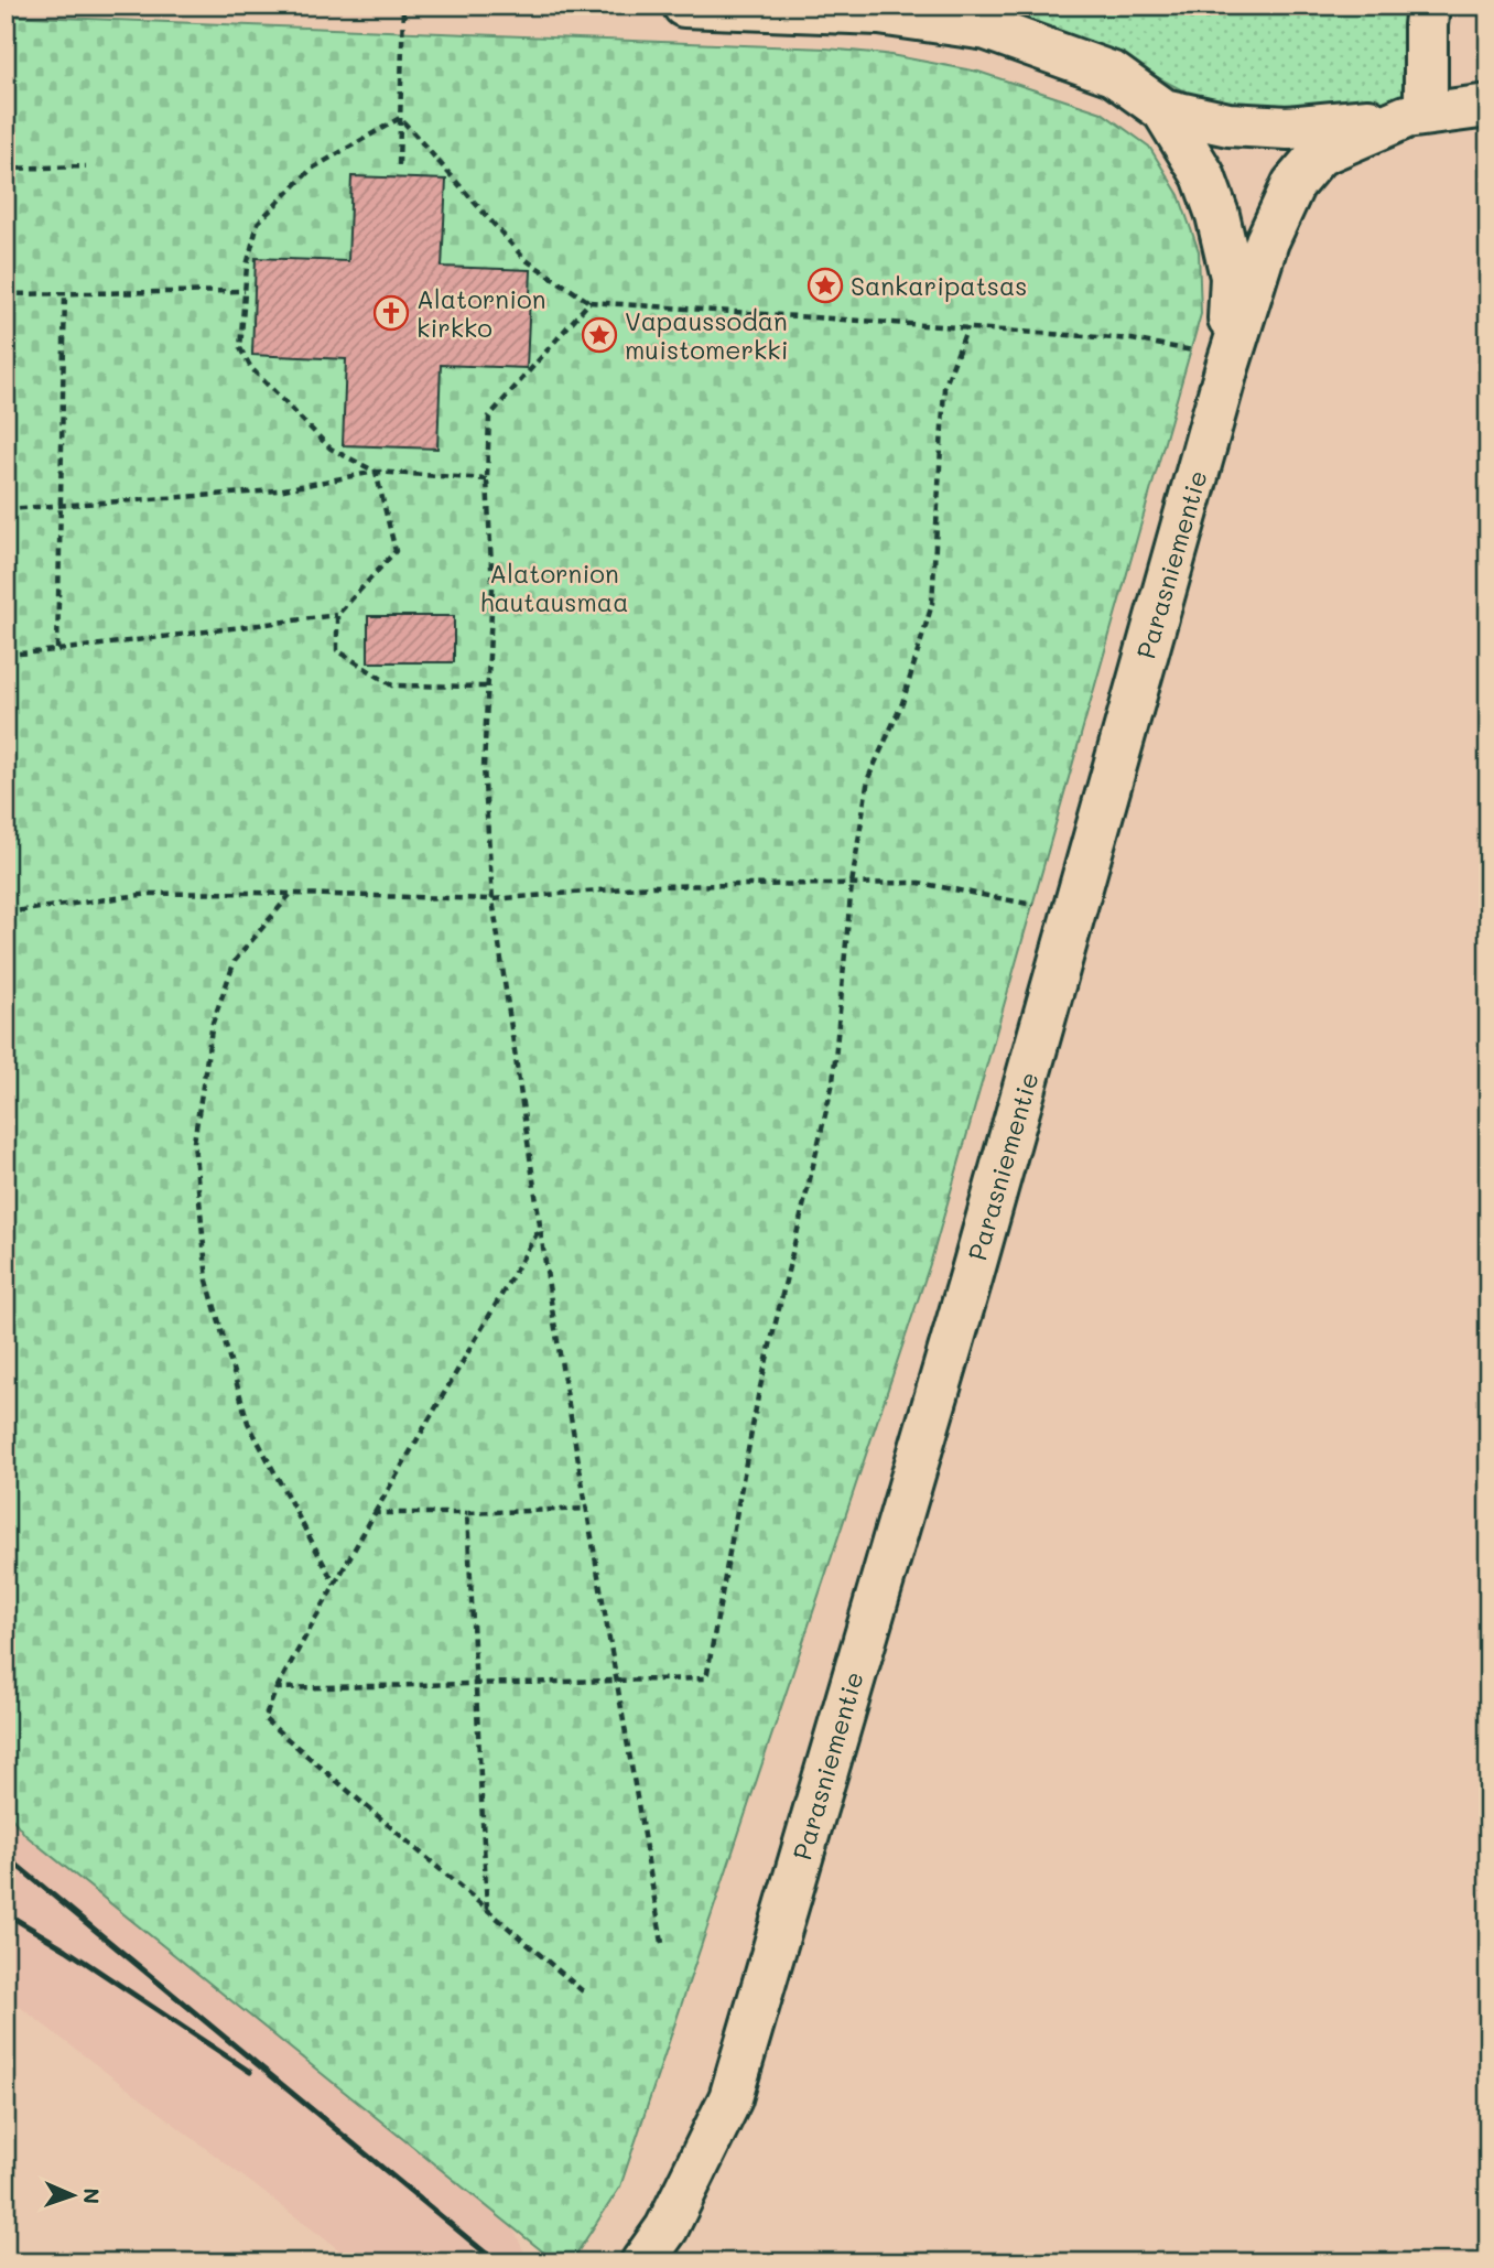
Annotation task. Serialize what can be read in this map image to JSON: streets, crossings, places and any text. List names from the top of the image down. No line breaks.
{"streets":{"street":["Parasniementie"]},"parks":["Alatornion hautausmaa"],"places":{"place":["Sankaripatsas","Vapaussodan muistomerkki"],"church":["Alatornion kirkko"]},"north":"right"}
